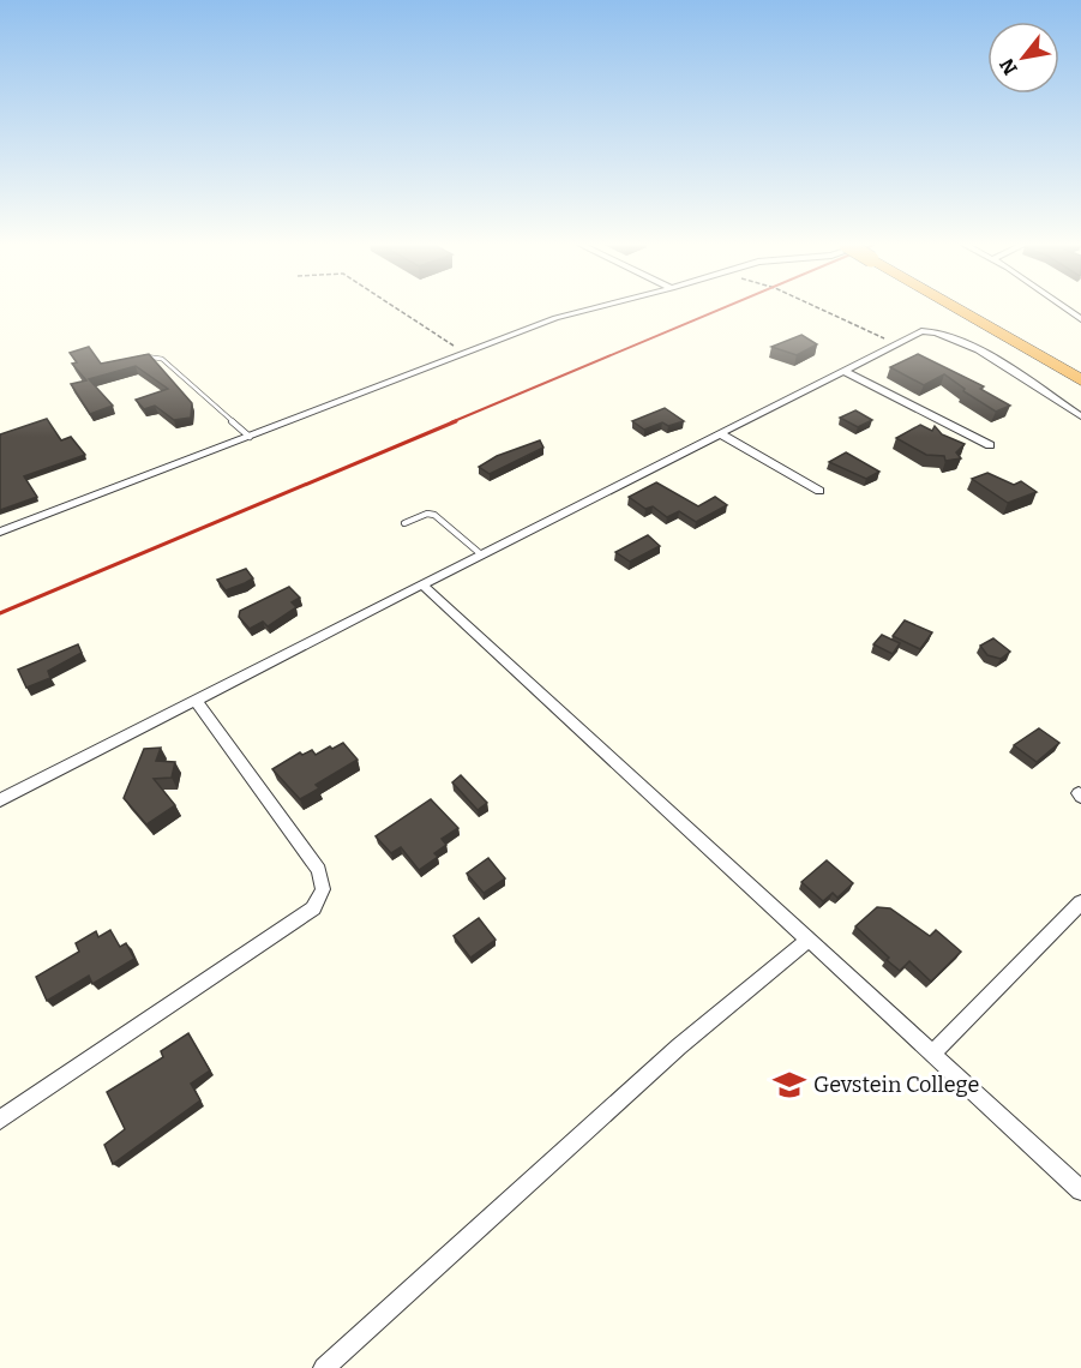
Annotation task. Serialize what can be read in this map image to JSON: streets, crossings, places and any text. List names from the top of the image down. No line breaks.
{"places":{"school or university":["Gevstein College"]},"north":"bottom left"}
